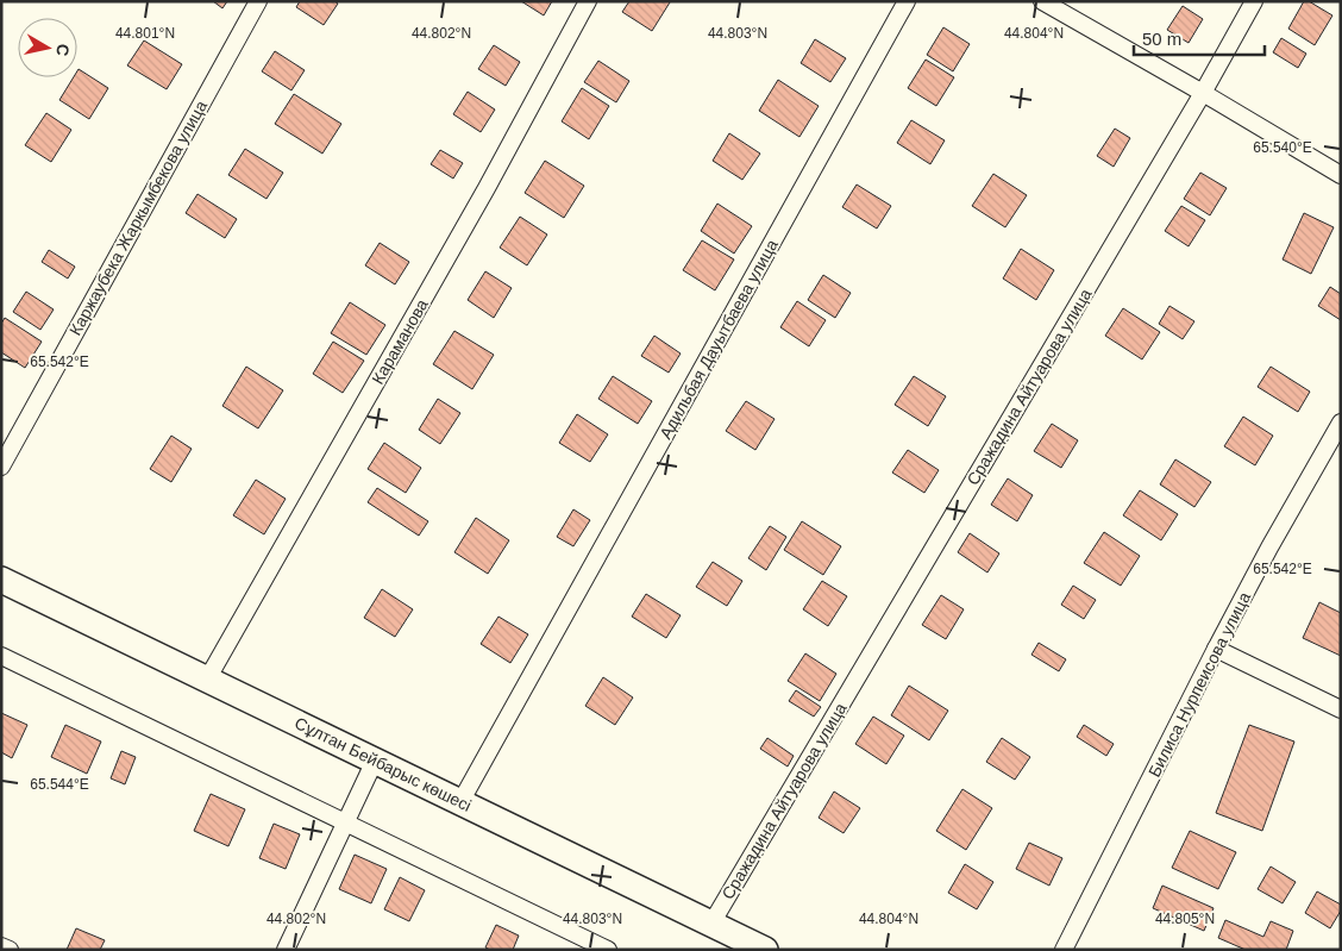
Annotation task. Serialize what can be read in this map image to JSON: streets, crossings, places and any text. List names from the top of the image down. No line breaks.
{"streets":{"main road":["Сұлтан Бейбарыс көшесі"],"street":["Каржаубека Жаркымбекова улица","Адильбая Дауытбаева улица","Караманова","Сражадина Айтуарова улица","Билиса Нурпеисова улица"]},"crossings":[["Адильбая Дауытбаева улица","Сұлтан Бейбарыс көшесі"],["Караманова","Сұлтан Бейбарыс көшесі"],["Сражадина Айтуарова улица","Сұлтан Бейбарыс көшесі"]],"scale_bar":"50 m","north":"right","coordinates":["44.801°N","44.802°N","44.803°N","44.804°N","65.540°E","65.542°E","65.544°E","44.805°N"]}
